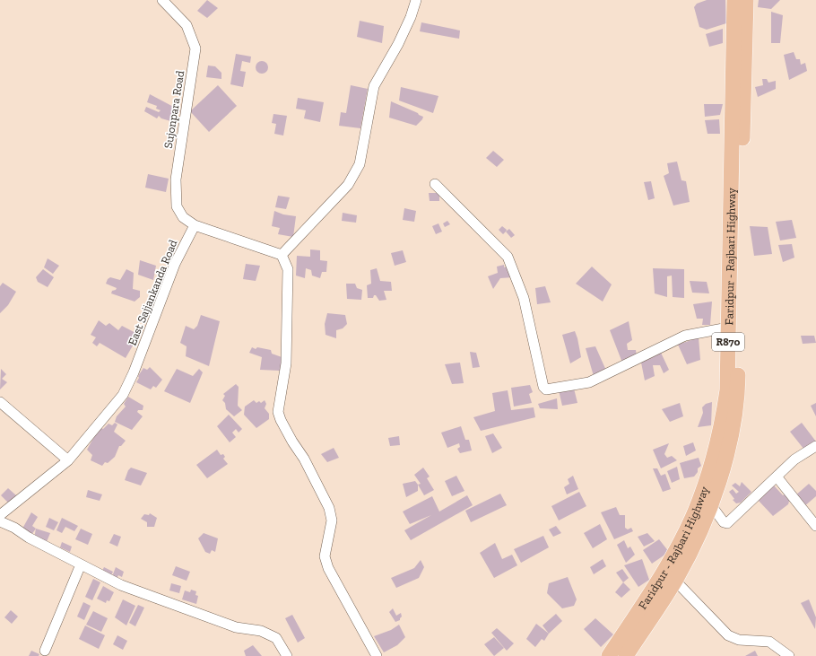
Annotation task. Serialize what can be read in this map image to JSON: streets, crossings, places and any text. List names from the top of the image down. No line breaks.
{"streets":{"main road":["Faridpur - Rajbari Highway","R870"],"street":["Sujonpara Road","East Sajjankanda Road"]},"crossings":[["Sujonpara Road","East Sajjankanda Road"]]}
